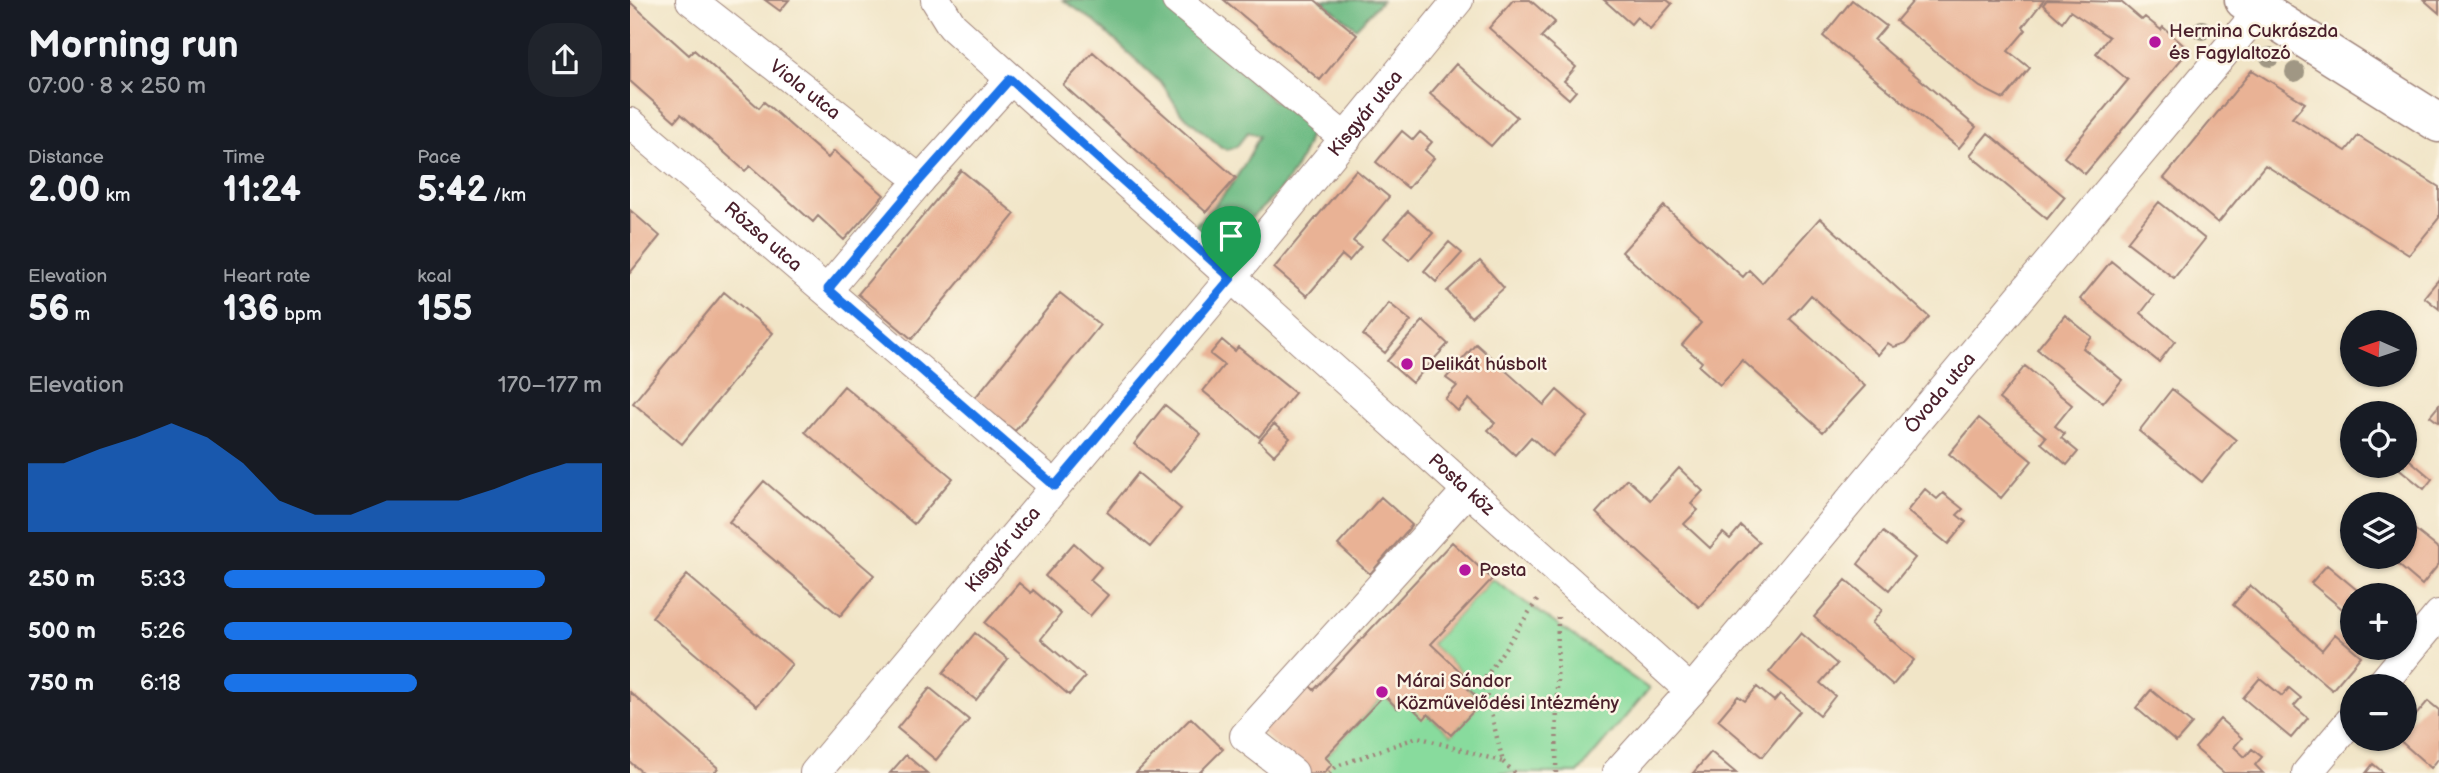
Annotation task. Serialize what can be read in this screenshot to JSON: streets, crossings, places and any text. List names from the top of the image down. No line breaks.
{"streets":{"street":["Viola utca","Kisgyár utca","Rózsa utca","Óvoda utca","Posta köz"]},"crossings":[["Kisgyár utca","Rózsa utca"],["Kisgyár utca","Posta köz"],["Óvoda utca","Posta köz"]],"places":["Hermina Cukrászda és Fagylaltozó","Delikát húsbolt","Posta","Márai Sándor Közművelődési Intézmény"],"north":"left","page":{"heading":["Morning run","07:00 · 8 × 250 m"],"stats":[["Distance","2.00 km"],["Time","11:24"],["Pace","5:42 /km"],["Elevation","56 m"],["Heart rate","136 bpm"],["kcal","155"]],"map_buttons":["+","−"],"chart":["Elevation","170–177 m"],"list":[{"name":"250 m","note":"5:33"},{"name":"500 m","note":"5:26"},{"name":"750 m","note":"6:18"}]}}
